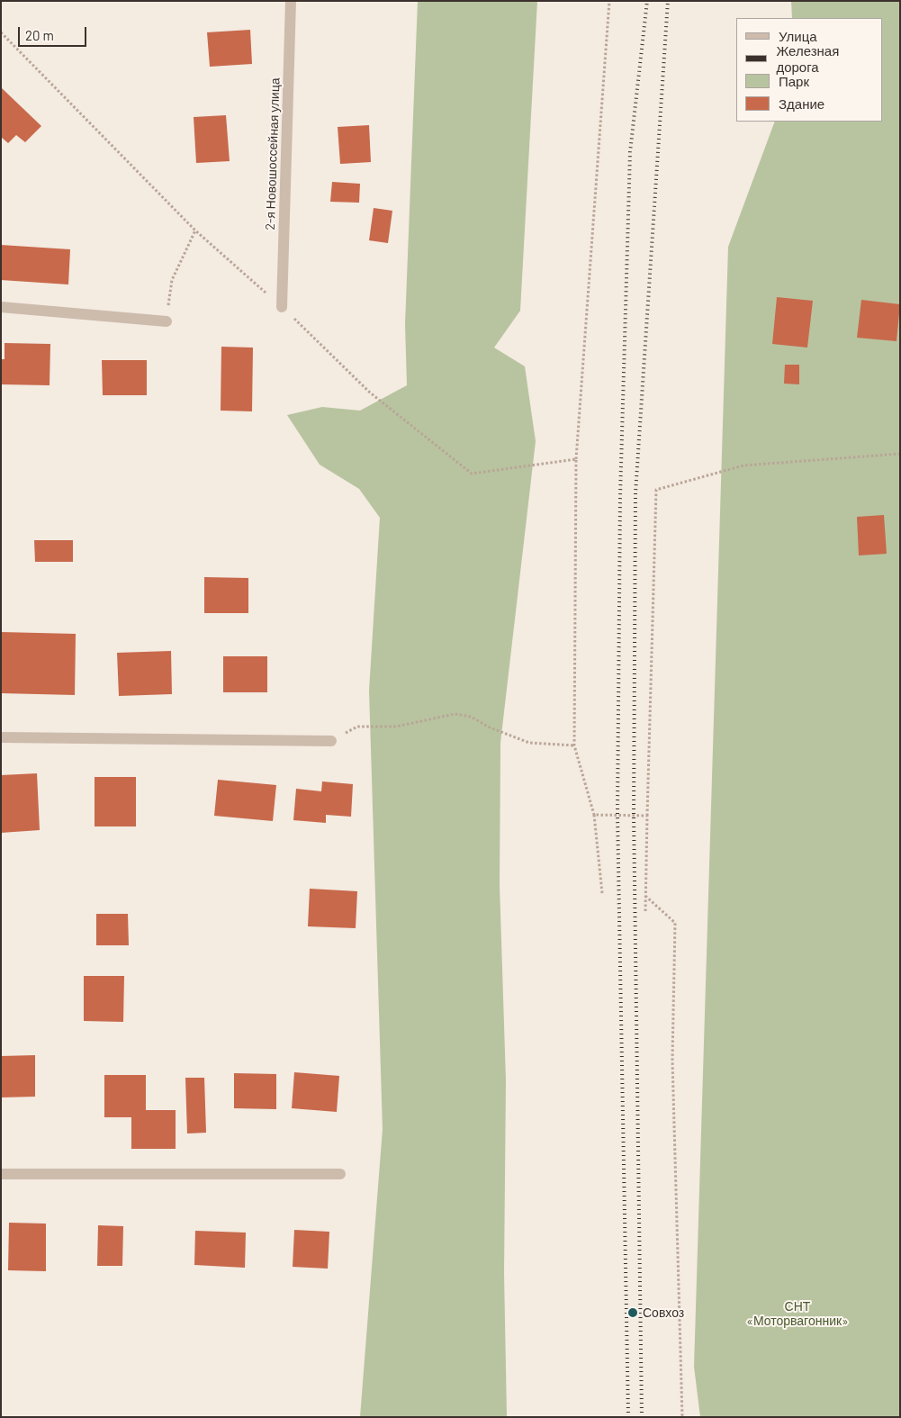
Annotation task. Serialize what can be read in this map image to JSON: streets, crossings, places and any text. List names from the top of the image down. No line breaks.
{"streets":{"street":["2-я Новошоссейная улица"]},"parks":["СНТ «Моторвагонник»"],"places":["Совхоз"],"legend":["Улица","Железная дорога","Парк","Здание"],"scale_bar":"20 m"}
